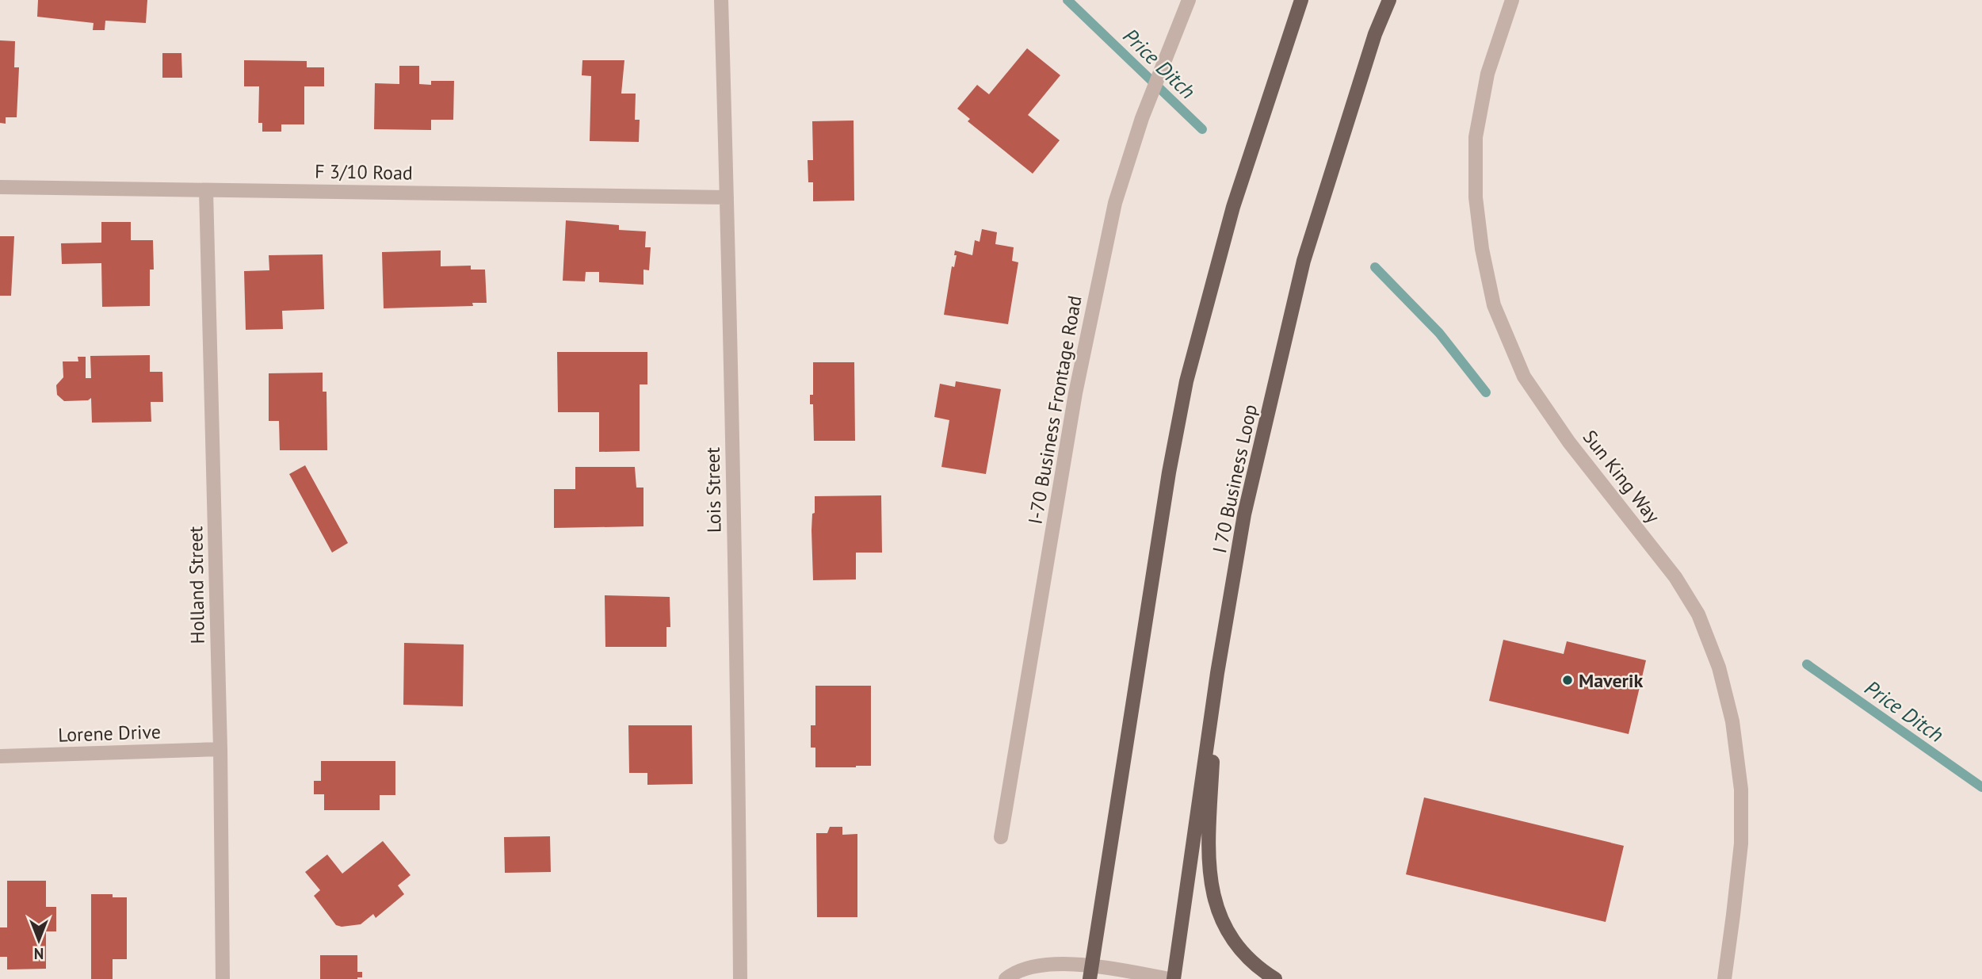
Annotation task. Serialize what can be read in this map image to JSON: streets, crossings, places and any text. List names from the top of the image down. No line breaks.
{"streets":{"main road":["I 70 Business Loop"],"street":["F 3/10 Road","I-70 Business Frontage Road","Sun King Way","Lois Street","Holland Street","Lorene Drive"]},"crossings":[["F 3/10 Road","Lois Street"],["F 3/10 Road","Holland Street"],["Holland Street","Lorene Drive"]],"water":["Price Ditch"],"places":["Maverik"],"north":"bottom"}
